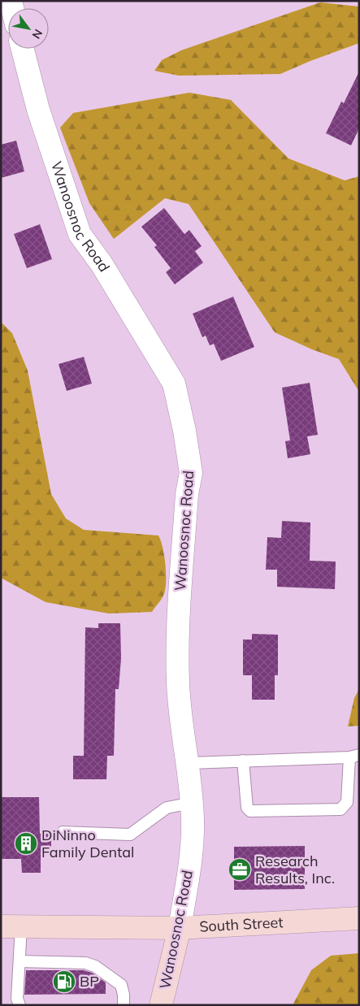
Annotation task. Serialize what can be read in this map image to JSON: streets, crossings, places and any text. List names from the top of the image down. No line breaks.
{"streets":{"main road":["Wanoosnoc Road","South Street"]},"crossings":[["Wanoosnoc Road","South Street"]],"places":{"building":["DiNinno Family Dental"],"office":["Research Results, Inc."],"fuel station":["BP"]},"north":"bottom right"}
